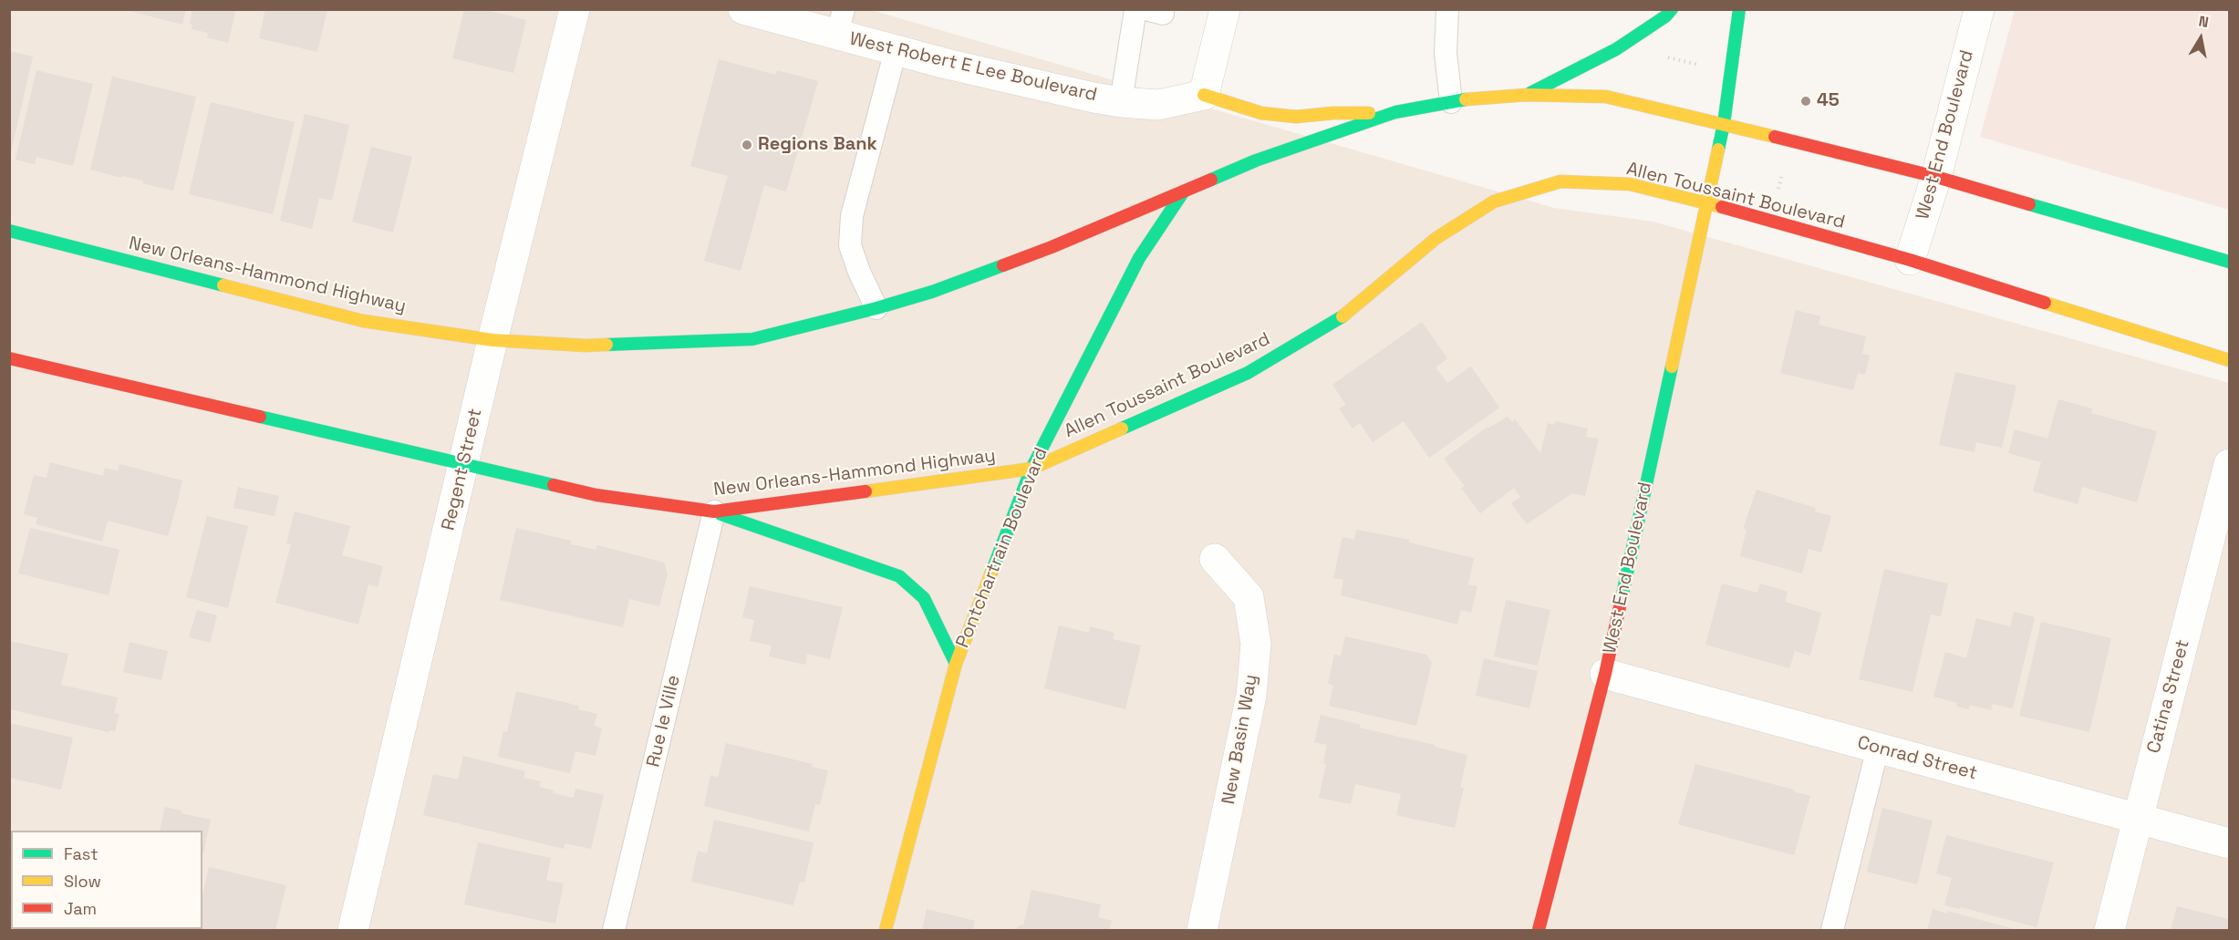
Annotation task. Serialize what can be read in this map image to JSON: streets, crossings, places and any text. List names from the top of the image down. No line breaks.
{"streets":{"main road":["West End Boulevard","Allen Toussaint Boulevard","New Orleans-Hammond Highway","Pontchartrain Boulevard"],"street":["West Robert E Lee Boulevard","Regent Street","Catina Street","New Basin Way","Conrad Street"],"lane":["Rue le Ville"]},"crossings":[["West End Boulevard","Allen Toussaint Boulevard"],["West End Boulevard","Conrad Street"],["Allen Toussaint Boulevard","New Orleans-Hammond Highway"],["Allen Toussaint Boulevard","Pontchartrain Boulevard"],["New Orleans-Hammond Highway","Regent Street"],["New Orleans-Hammond Highway","Pontchartrain Boulevard"],["New Orleans-Hammond Highway","Rue le Ville"],["Catina Street","Conrad Street"]],"places":["45","Regions Bank"],"legend":["Fast","Slow","Jam"],"north":"top"}
